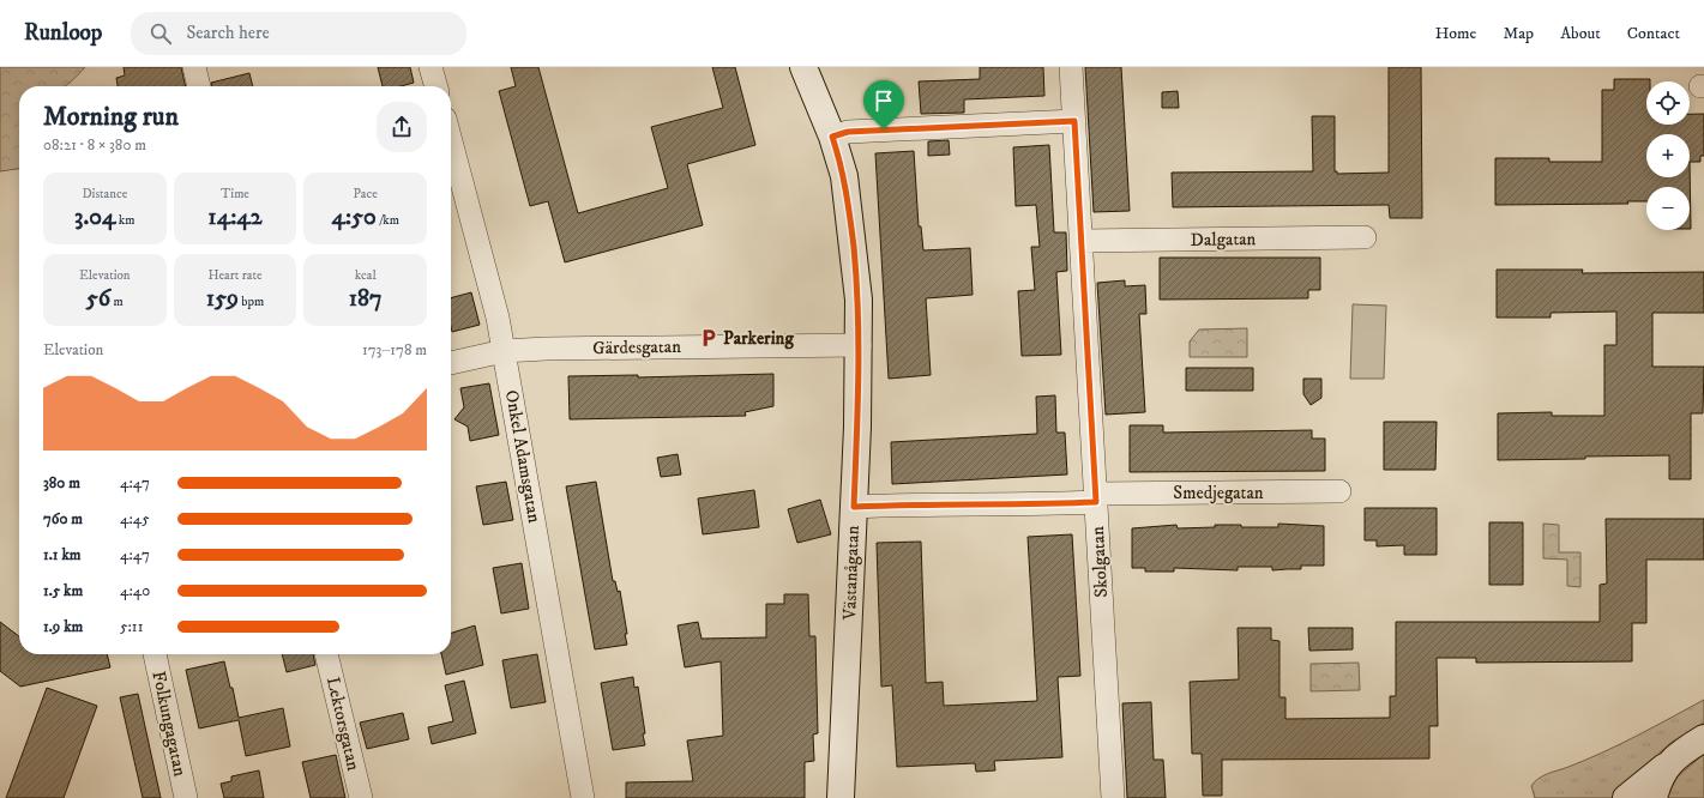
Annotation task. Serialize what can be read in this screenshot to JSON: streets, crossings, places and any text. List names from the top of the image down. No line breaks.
{"streets":{"street":["Dalgatan","Gärdesgatan","Onkel Adamsgatan","Smedjegatan","Skolgatan","Västanågatan","Folkungagatan","Lektorsgatan"]},"crossings":[["Dalgatan","Skolgatan"],["Gärdesgatan","Onkel Adamsgatan"],["Gärdesgatan","Västanågatan"],["Smedjegatan","Skolgatan"],["Smedjegatan","Västanågatan"]],"places":{"parking":["Parkering"]},"page":{"header":"Runloop","search":"Search here","nav":["Home","Map","About","Contact"],"map_buttons":["+","−"],"heading":["Morning run","08:21 · 8 × 380 m"],"stats":[["Distance","3.04 km"],["Time","14:42"],["Pace","4:50 /km"],["Elevation","56 m"],["Heart rate","159 bpm"],["kcal","187"]],"chart":["Elevation","173–178 m"],"list":[{"name":"380 m","note":"4:47"},{"name":"760 m","note":"4:45"},{"name":"1.1 km","note":"4:47"},{"name":"1.5 km","note":"4:40"},{"name":"1.9 km","note":"5:11"}]}}
